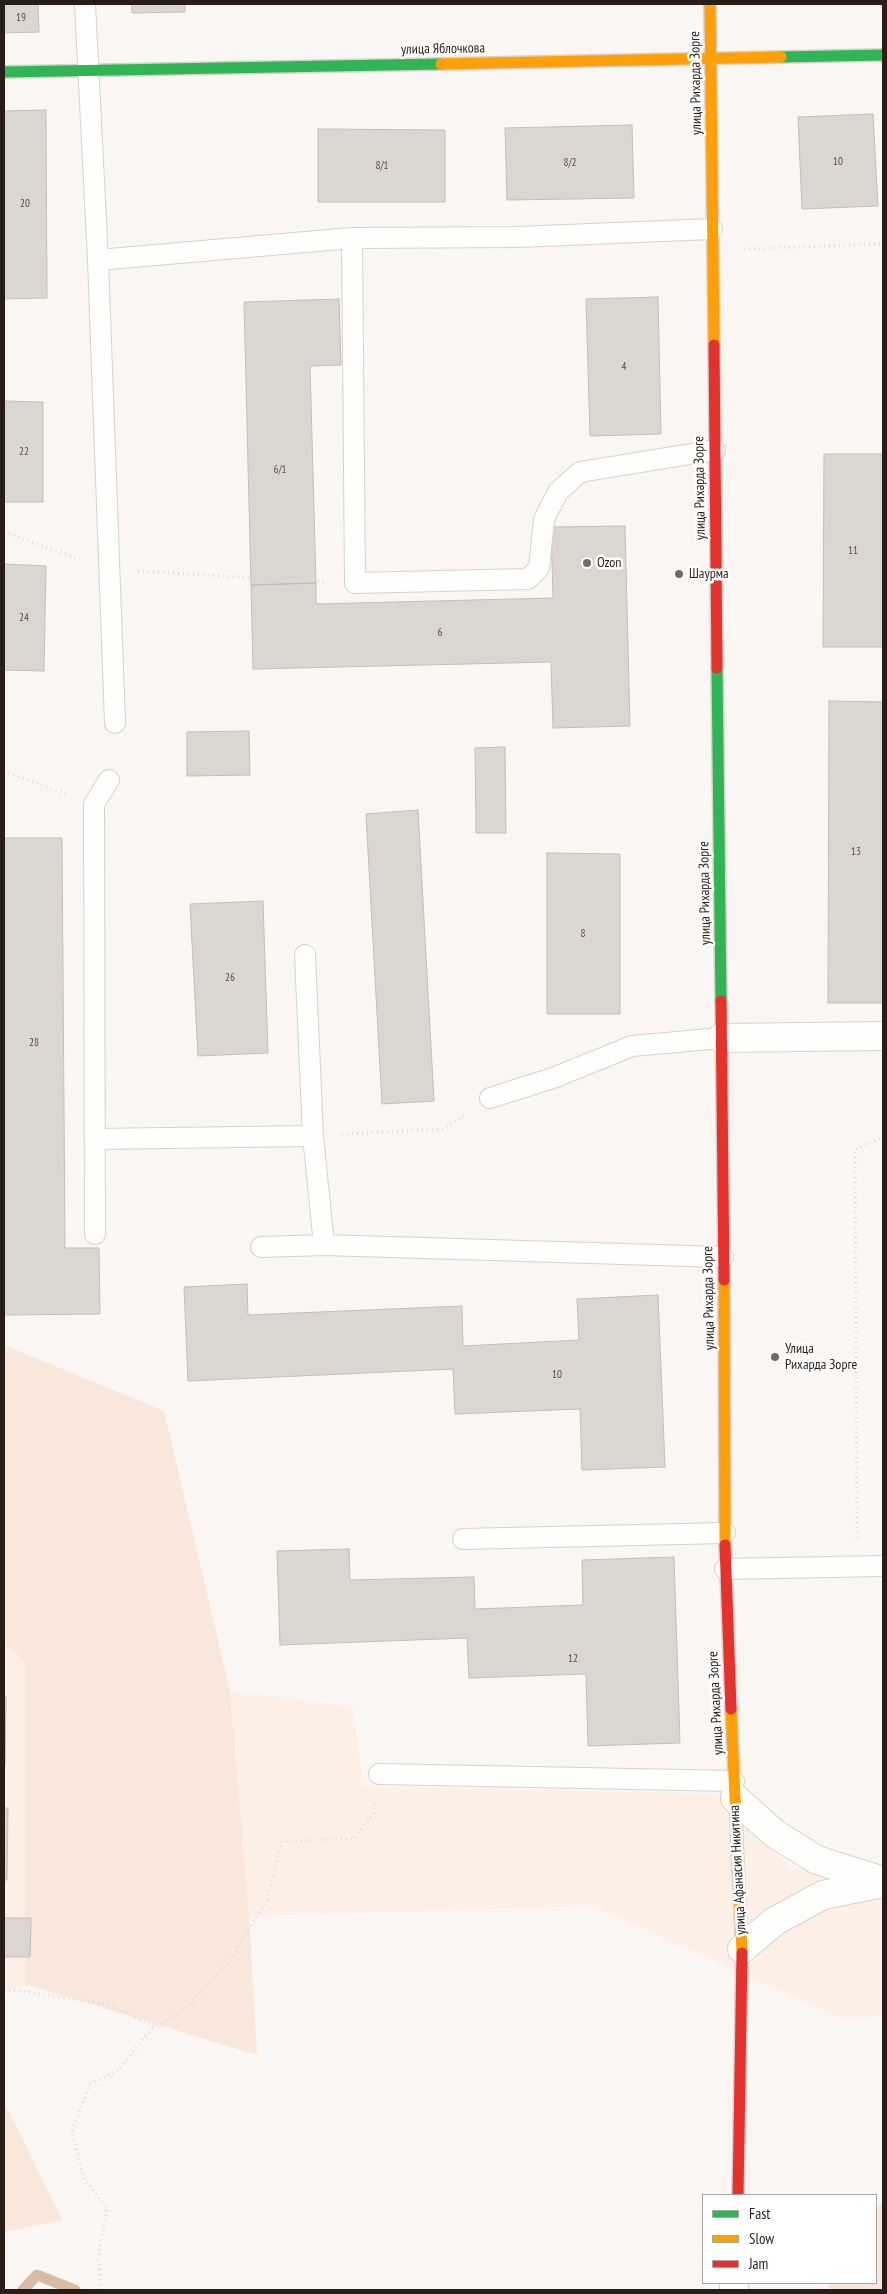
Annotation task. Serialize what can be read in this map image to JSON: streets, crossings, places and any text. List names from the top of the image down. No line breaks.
{"streets":{"street":["улица Яблочкова","улица Рихарда Зорге","улица Афанасия Никитина"]},"crossings":[["улица Яблочкова","улица Рихарда Зорге"],["улица Рихарда Зорге","улица Афанасия Никитина"]],"places":["Ozon","Шаурма","Улица Рихарда Зорге"],"house_numbers":["19","10","8/2","8/1","20","4","22","6/1","11","24","6","13","8","26","28","10","12"],"legend":["Fast","Slow","Jam"]}
